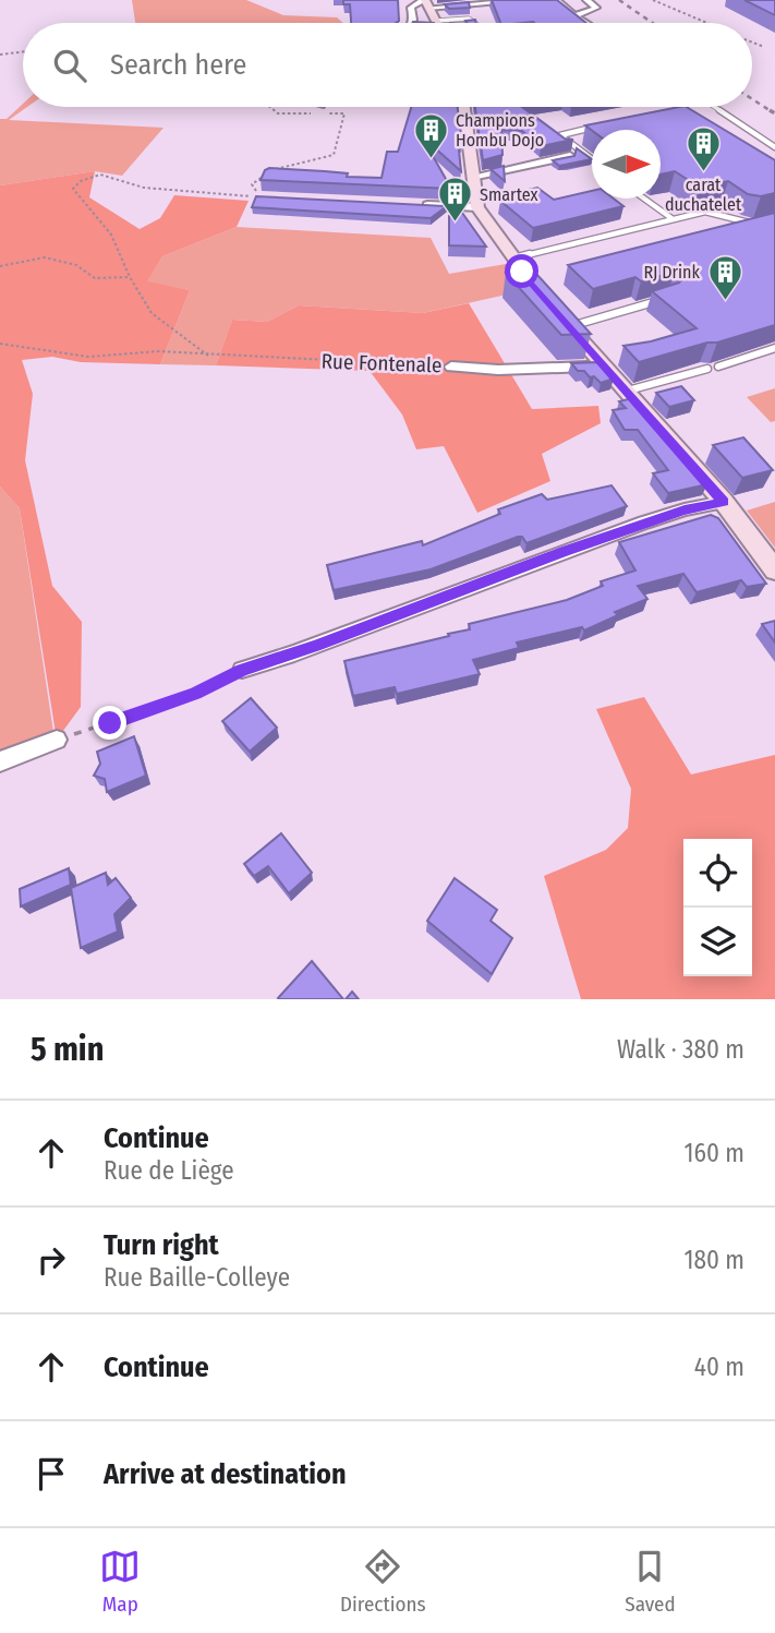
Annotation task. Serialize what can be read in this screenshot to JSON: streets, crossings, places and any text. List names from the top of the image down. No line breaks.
{"streets":{"street":["Rue Fontenale"]},"places":{"building":["Champions Hombu Dojo","carat duchatelet","Smartex","RJ Drink"]},"north":"right","page":{"search":"Search here","heading":["5 min","Walk · 380 m"],"list":[["Continue","Rue de Liège","160 m"],["Turn right","Rue Baille-Colleye","180 m"],["Continue","40 m"],"Arrive at destination"],"nav":["Map","Directions","Saved"]}}
